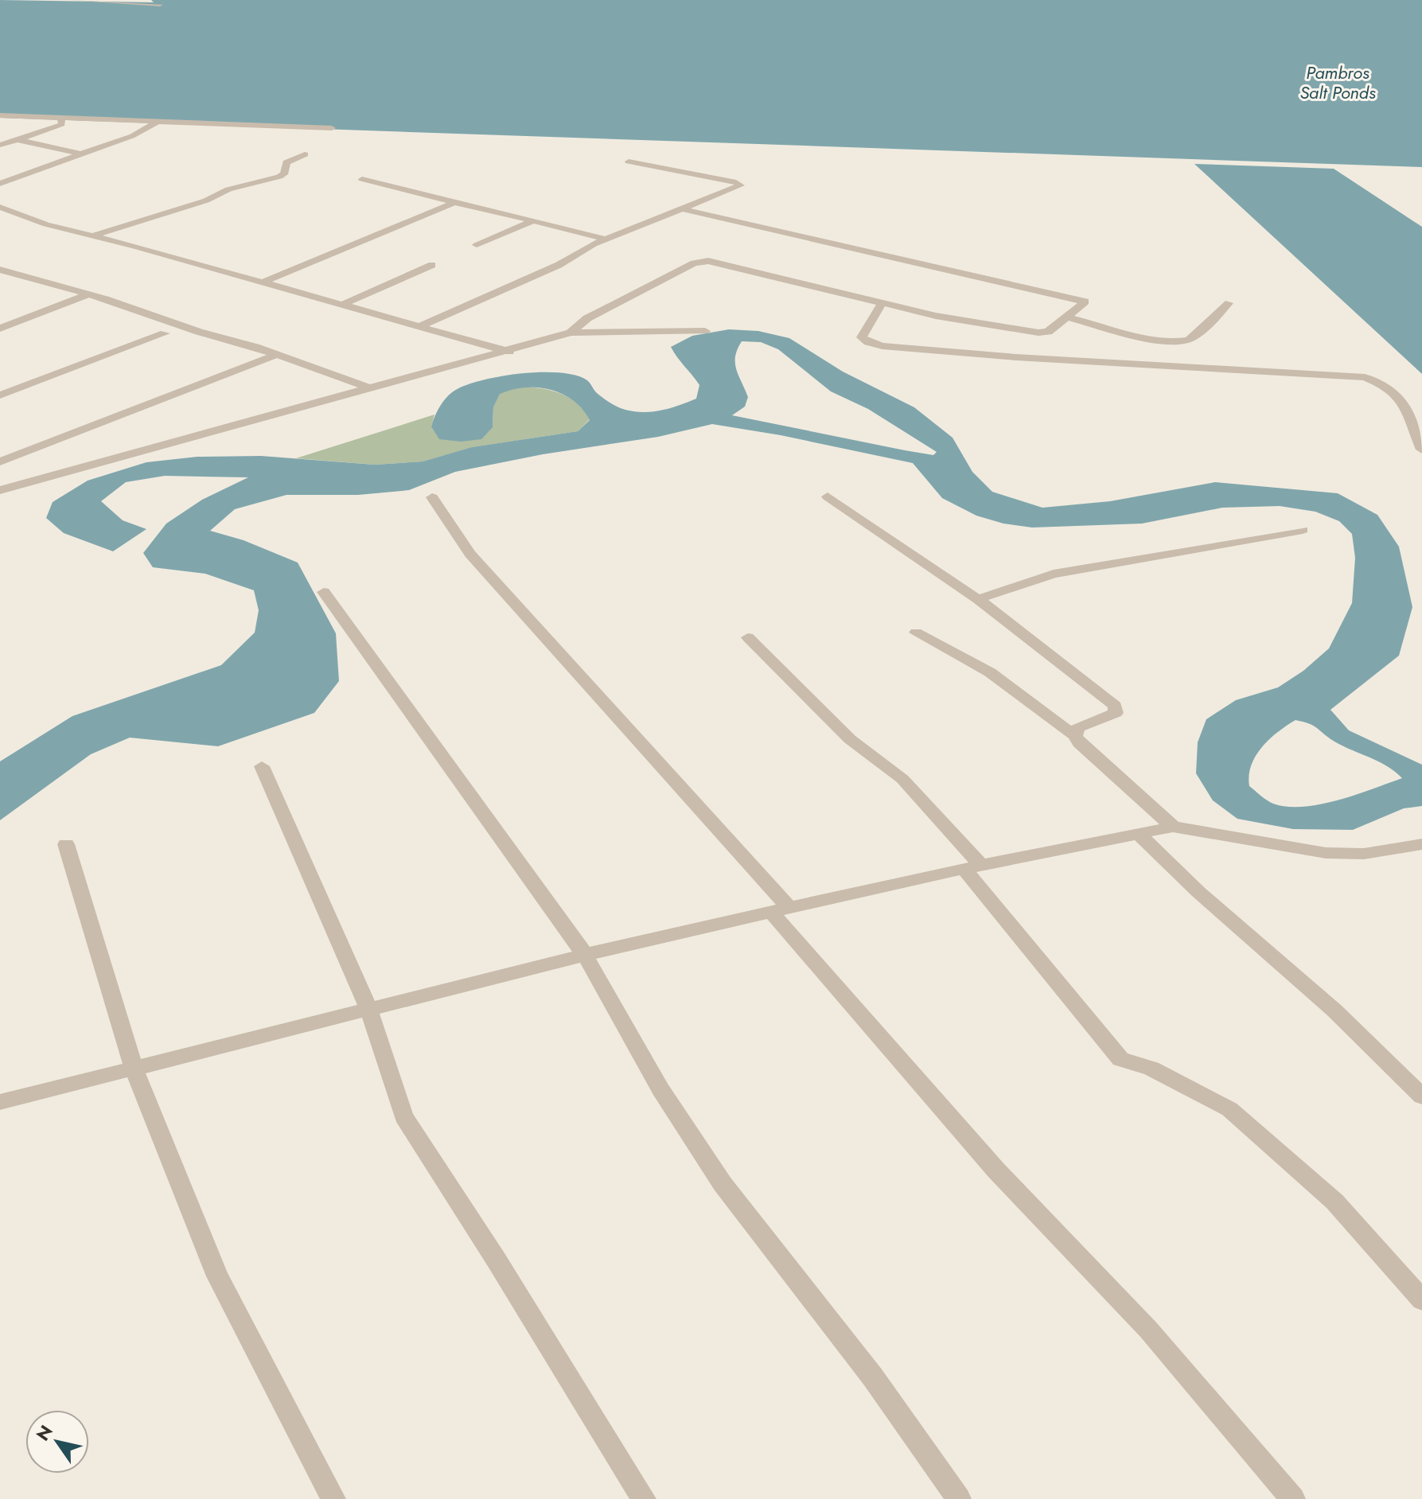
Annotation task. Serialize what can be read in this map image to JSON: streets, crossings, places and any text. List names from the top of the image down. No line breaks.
{"water":["Pambros Salt Ponds"],"north":"top left"}
